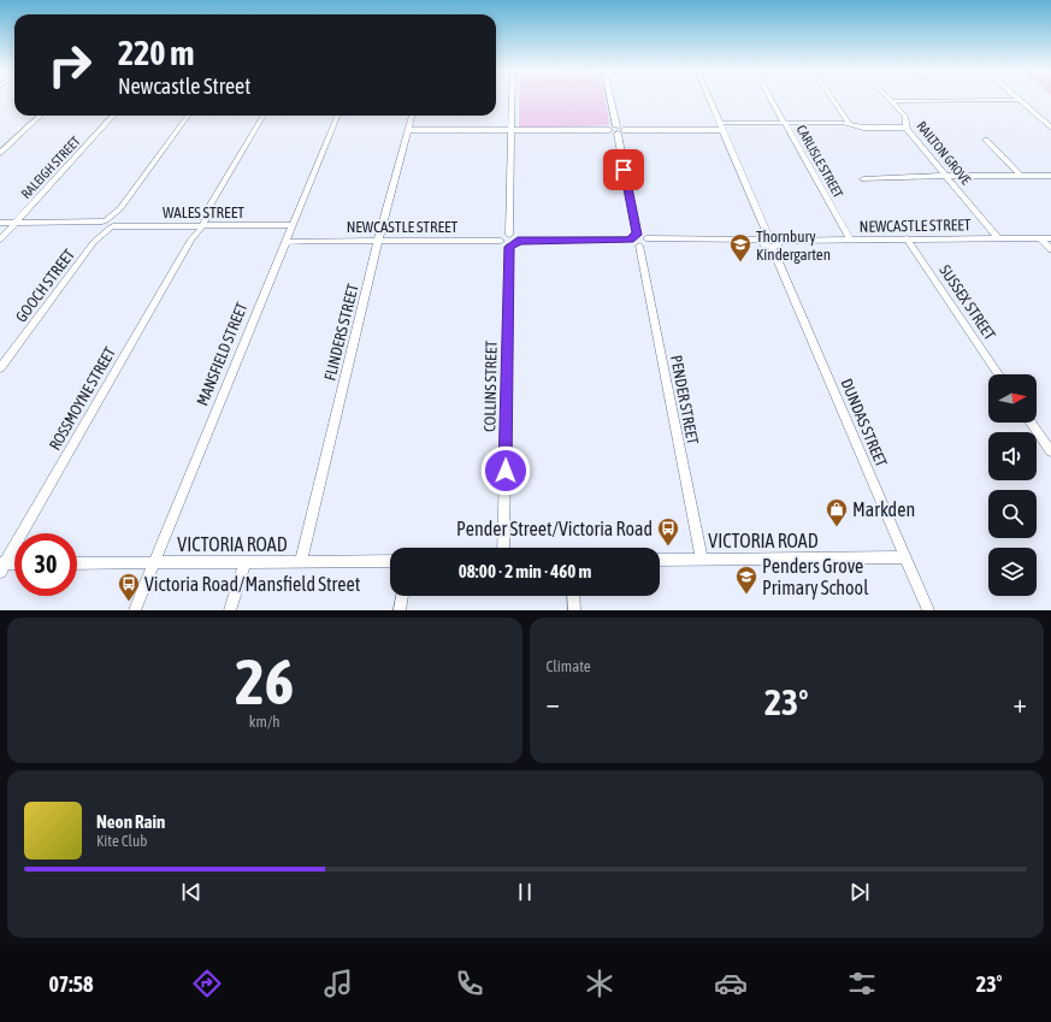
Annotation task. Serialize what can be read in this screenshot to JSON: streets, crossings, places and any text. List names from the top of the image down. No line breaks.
{"streets":{"street":["RAILTON GROVE","CARLISLE STREET","RALEIGH STREET","WALES STREET","NEWCASTLE STREET","GOOCH STREET","SUSSEX STREET","FLINDERS STREET","MANSFIELD STREET","COLLINS STREET","ROSSMOYNE STREET","PENDER STREET","DUNDAS STREET","VICTORIA ROAD"]},"crossings":[["RAILTON GROVE","NEWCASTLE STREET"],["CARLISLE STREET","NEWCASTLE STREET"],["WALES STREET","GOOCH STREET"],["WALES STREET","MANSFIELD STREET"],["WALES STREET","ROSSMOYNE STREET"],["NEWCASTLE STREET","SUSSEX STREET"],["NEWCASTLE STREET","FLINDERS STREET"],["NEWCASTLE STREET","MANSFIELD STREET"],["NEWCASTLE STREET","COLLINS STREET"],["FLINDERS STREET","VICTORIA ROAD"],["MANSFIELD STREET","VICTORIA ROAD"],["PENDER STREET","VICTORIA ROAD"],["DUNDAS STREET","VICTORIA ROAD"]],"places":{"school or university":["Thornbury Kindergarten","Penders Grove Primary School"],"shop":["Markden"],"bus stop":["Pender Street/Victoria Road","Victoria Road/Mansfield Street"]},"north":"right","page":{"turn":["220 m","Newcastle Street"],"limit":"30","trip":"08:00 · 2 min · 460 m","tile":[["26","km/h"],"Climate"],"heat":["−","23°","+"],"song":["Neon Rain","Kite Club"],"tabs":["07:58","23°"]}}
